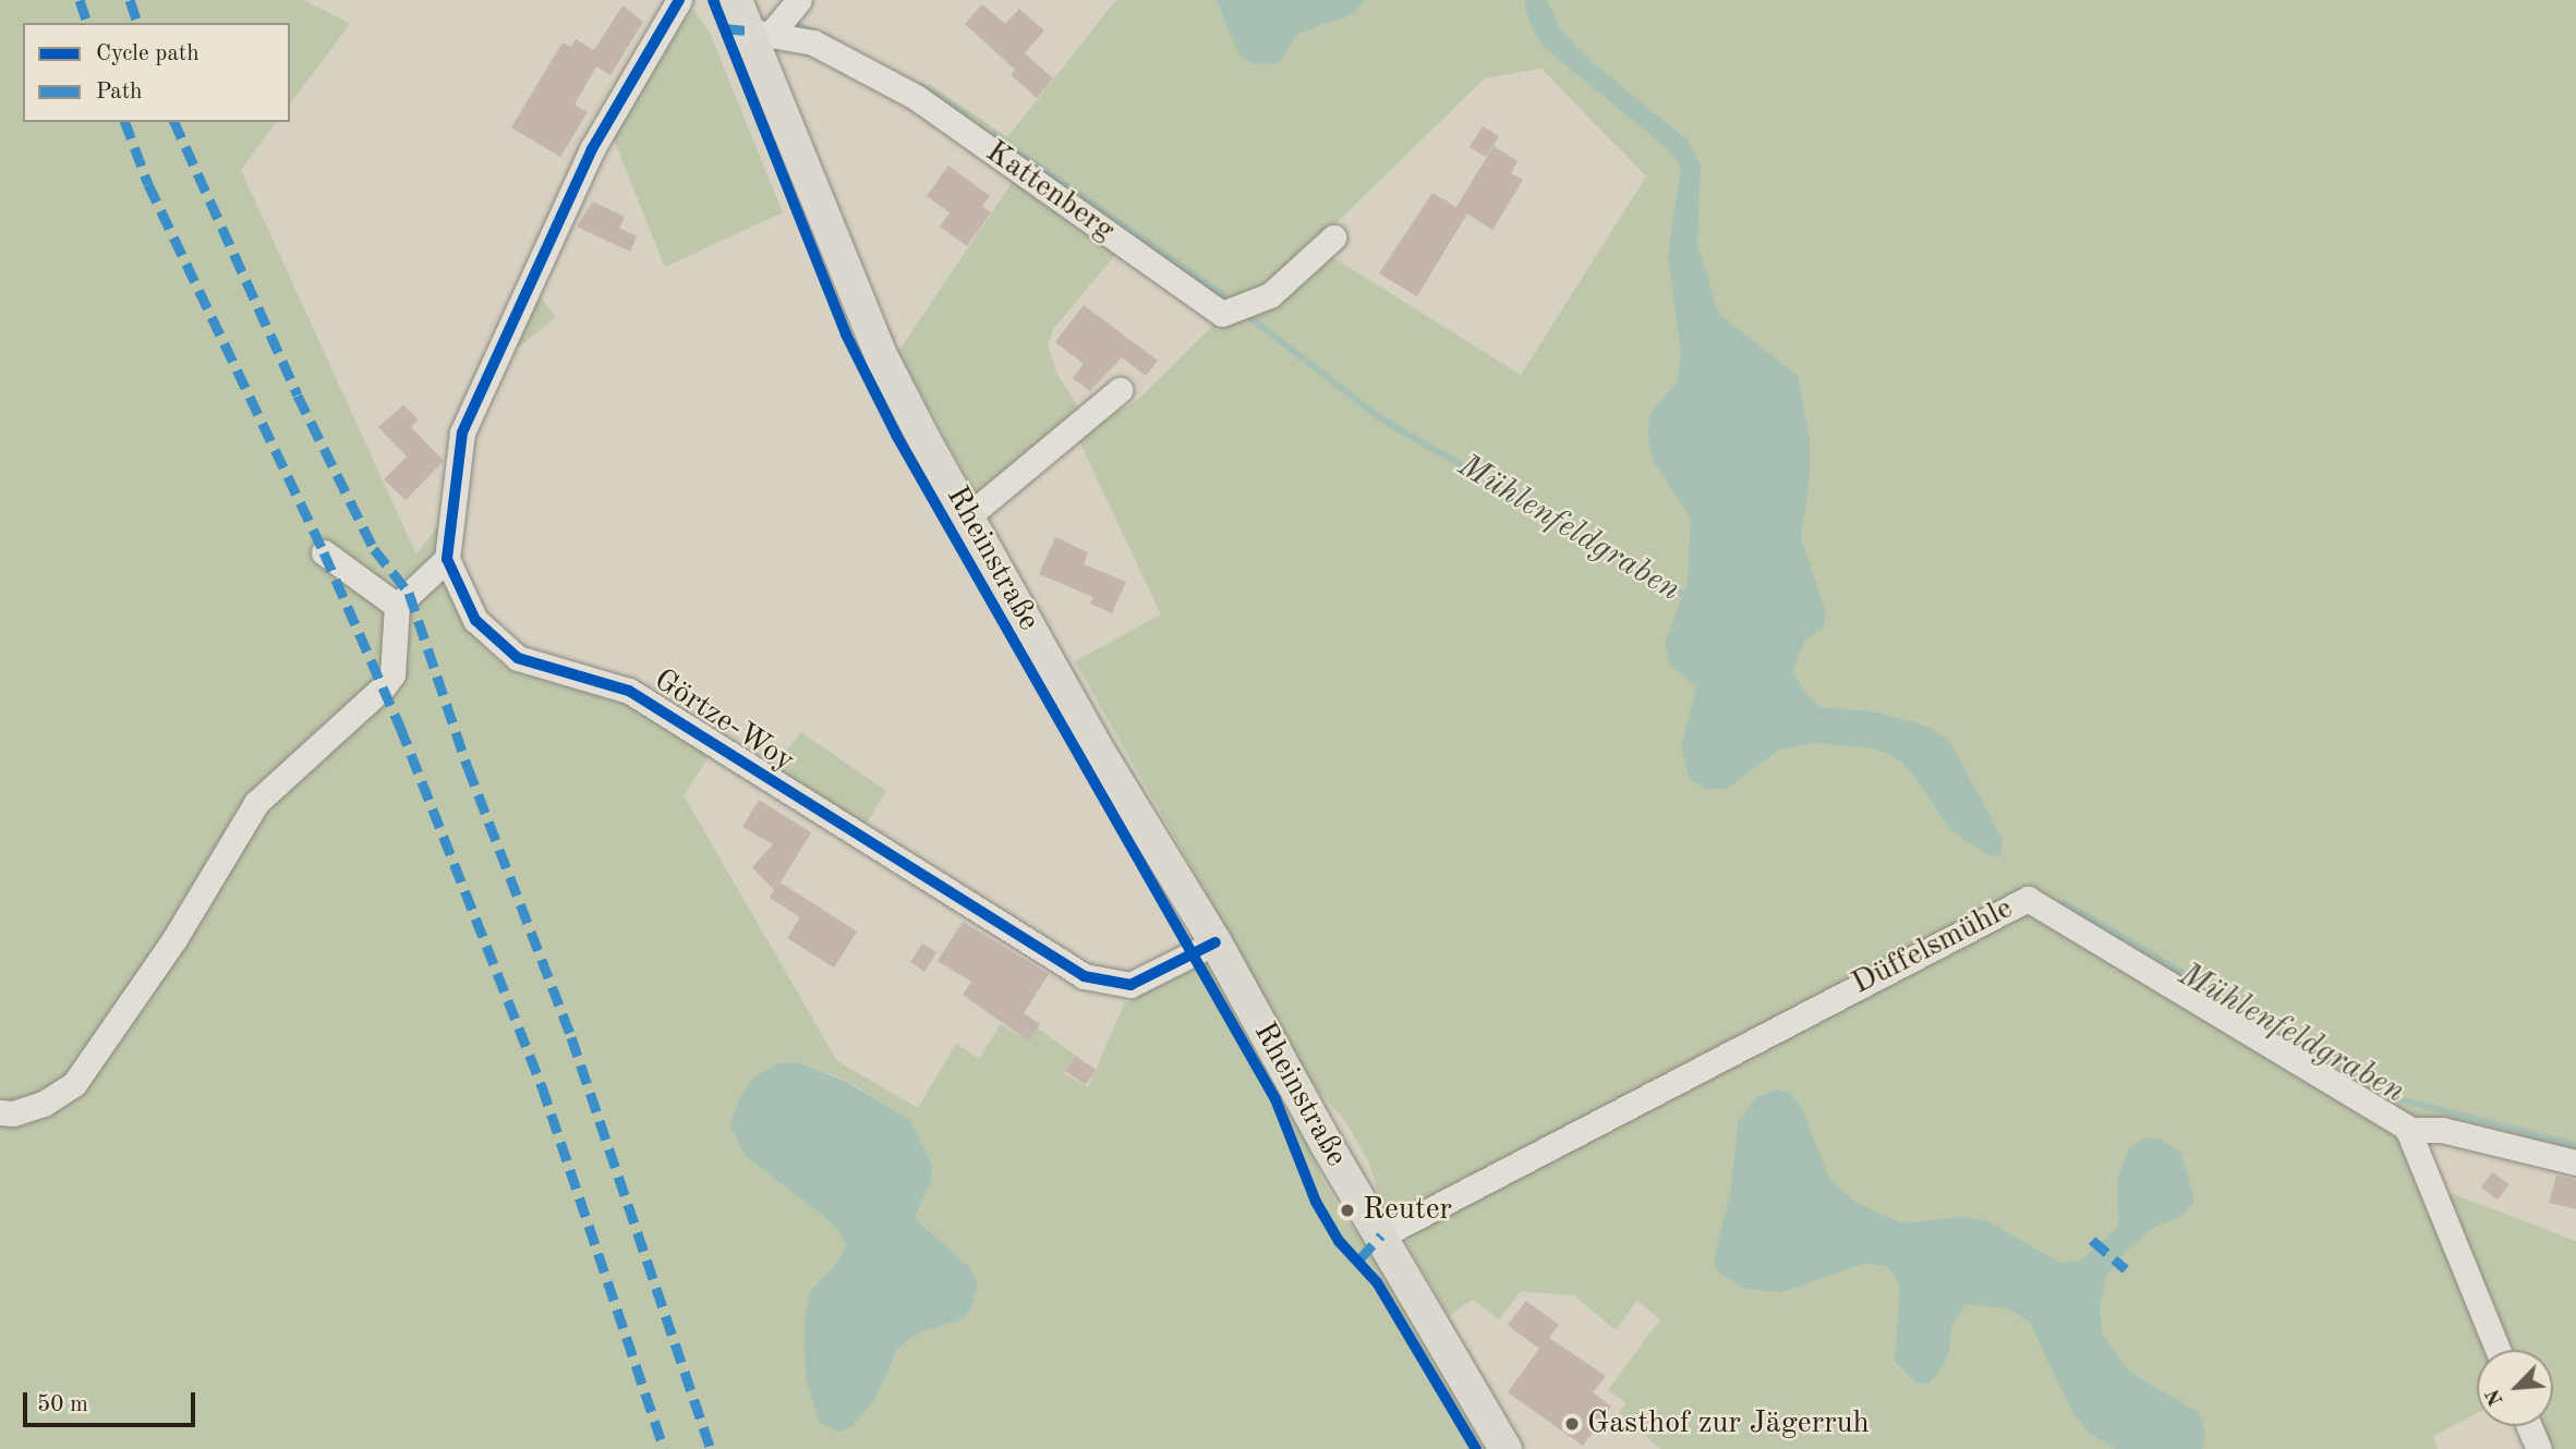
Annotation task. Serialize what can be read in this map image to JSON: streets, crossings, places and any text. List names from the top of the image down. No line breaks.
{"streets":{"main road":["Rheinstraße"],"street":["Kattenberg","Görtze-Woy","Düffelsmühle"]},"crossings":[["Kattenberg","Rheinstraße"],["Rheinstraße","Görtze-Woy"],["Rheinstraße","Düffelsmühle"]],"water":["Mühlenfeldgraben"],"places":["Reuter","Gasthof zur Jägerruh"],"legend":["Cycle path","Path"],"scale_bar":"50 m","north":"bottom left"}
